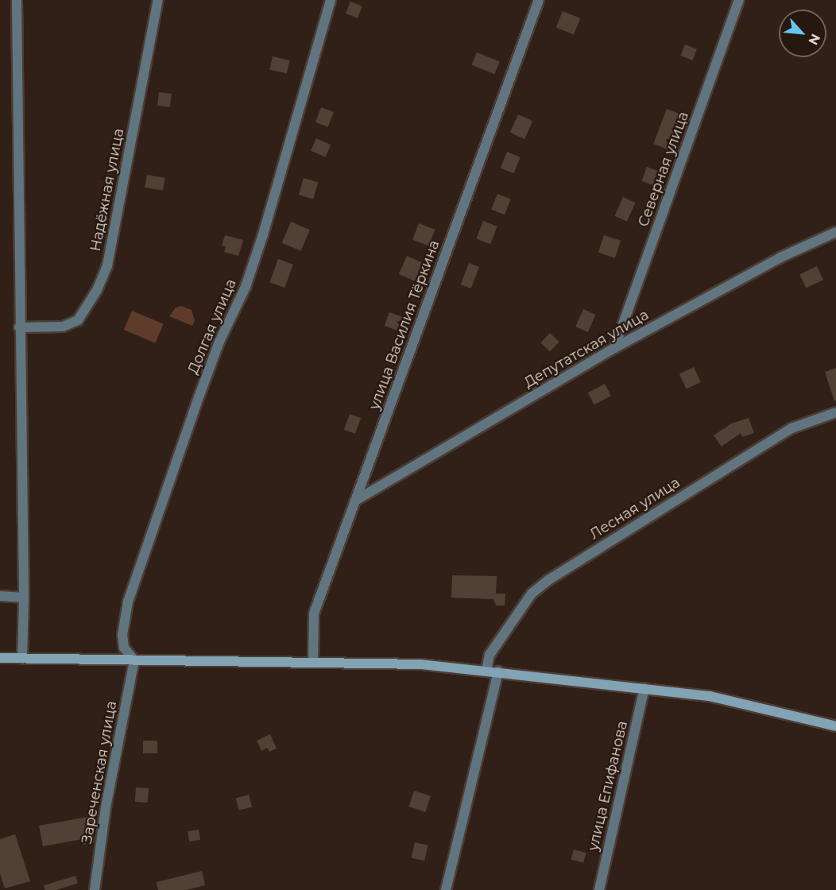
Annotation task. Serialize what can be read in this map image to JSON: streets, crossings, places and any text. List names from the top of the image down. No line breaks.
{"streets":{"street":["Северная улица","Надёжная улица","улица Василия Тёркина","Долгая улица","Депутатская улица","Лесная улица","Зареченская улица","улица Епифанова"]},"crossings":[["Северная улица","Депутатская улица"],["улица Василия Тёркина","Депутатская улица"],["Долгая улица","Зареченская улица"]],"north":"bottom right"}
